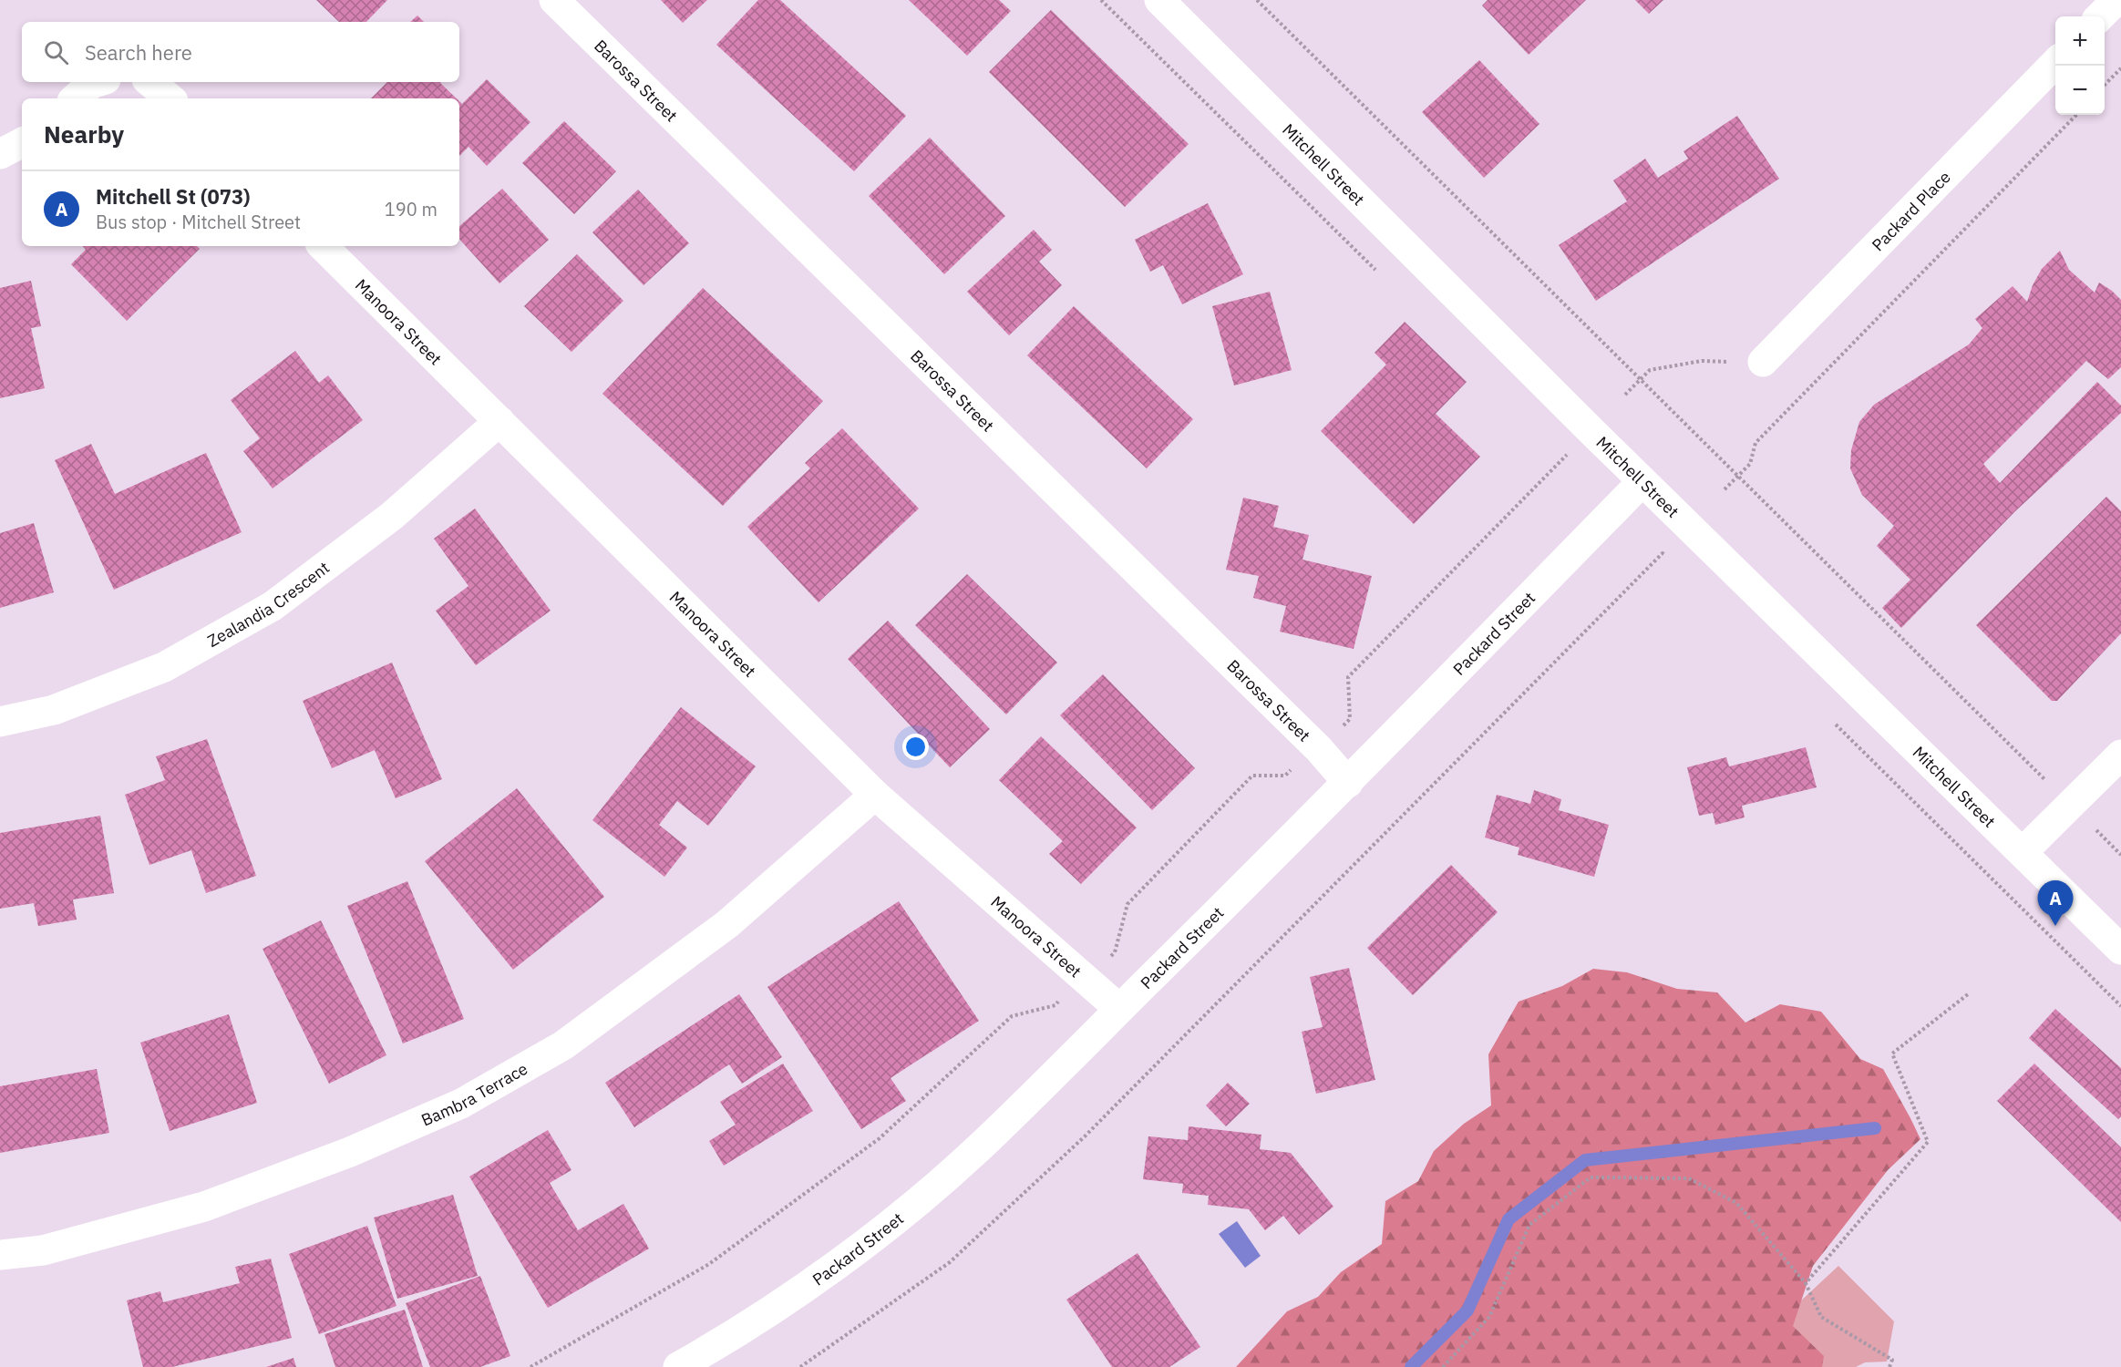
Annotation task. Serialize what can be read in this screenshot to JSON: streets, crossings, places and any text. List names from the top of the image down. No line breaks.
{"streets":{"street":["Barossa Street","Mitchell Street","Packard Place","Manoora Street","Zealandia Crescent","Packard Street","Bambra Terrace"]},"crossings":[["Barossa Street","Packard Street"],["Mitchell Street","Packard Street"],["Manoora Street","Zealandia Crescent"],["Manoora Street","Packard Street"],["Manoora Street","Bambra Terrace"]],"page":{"map_buttons":["+","−"],"search":"Search here","heading":"Nearby","list":[{"mark":"A","name":"Mitchell St (073)","note":"Bus stop · Mitchell Street","value":"190 m"}],"pins":"A"}}
